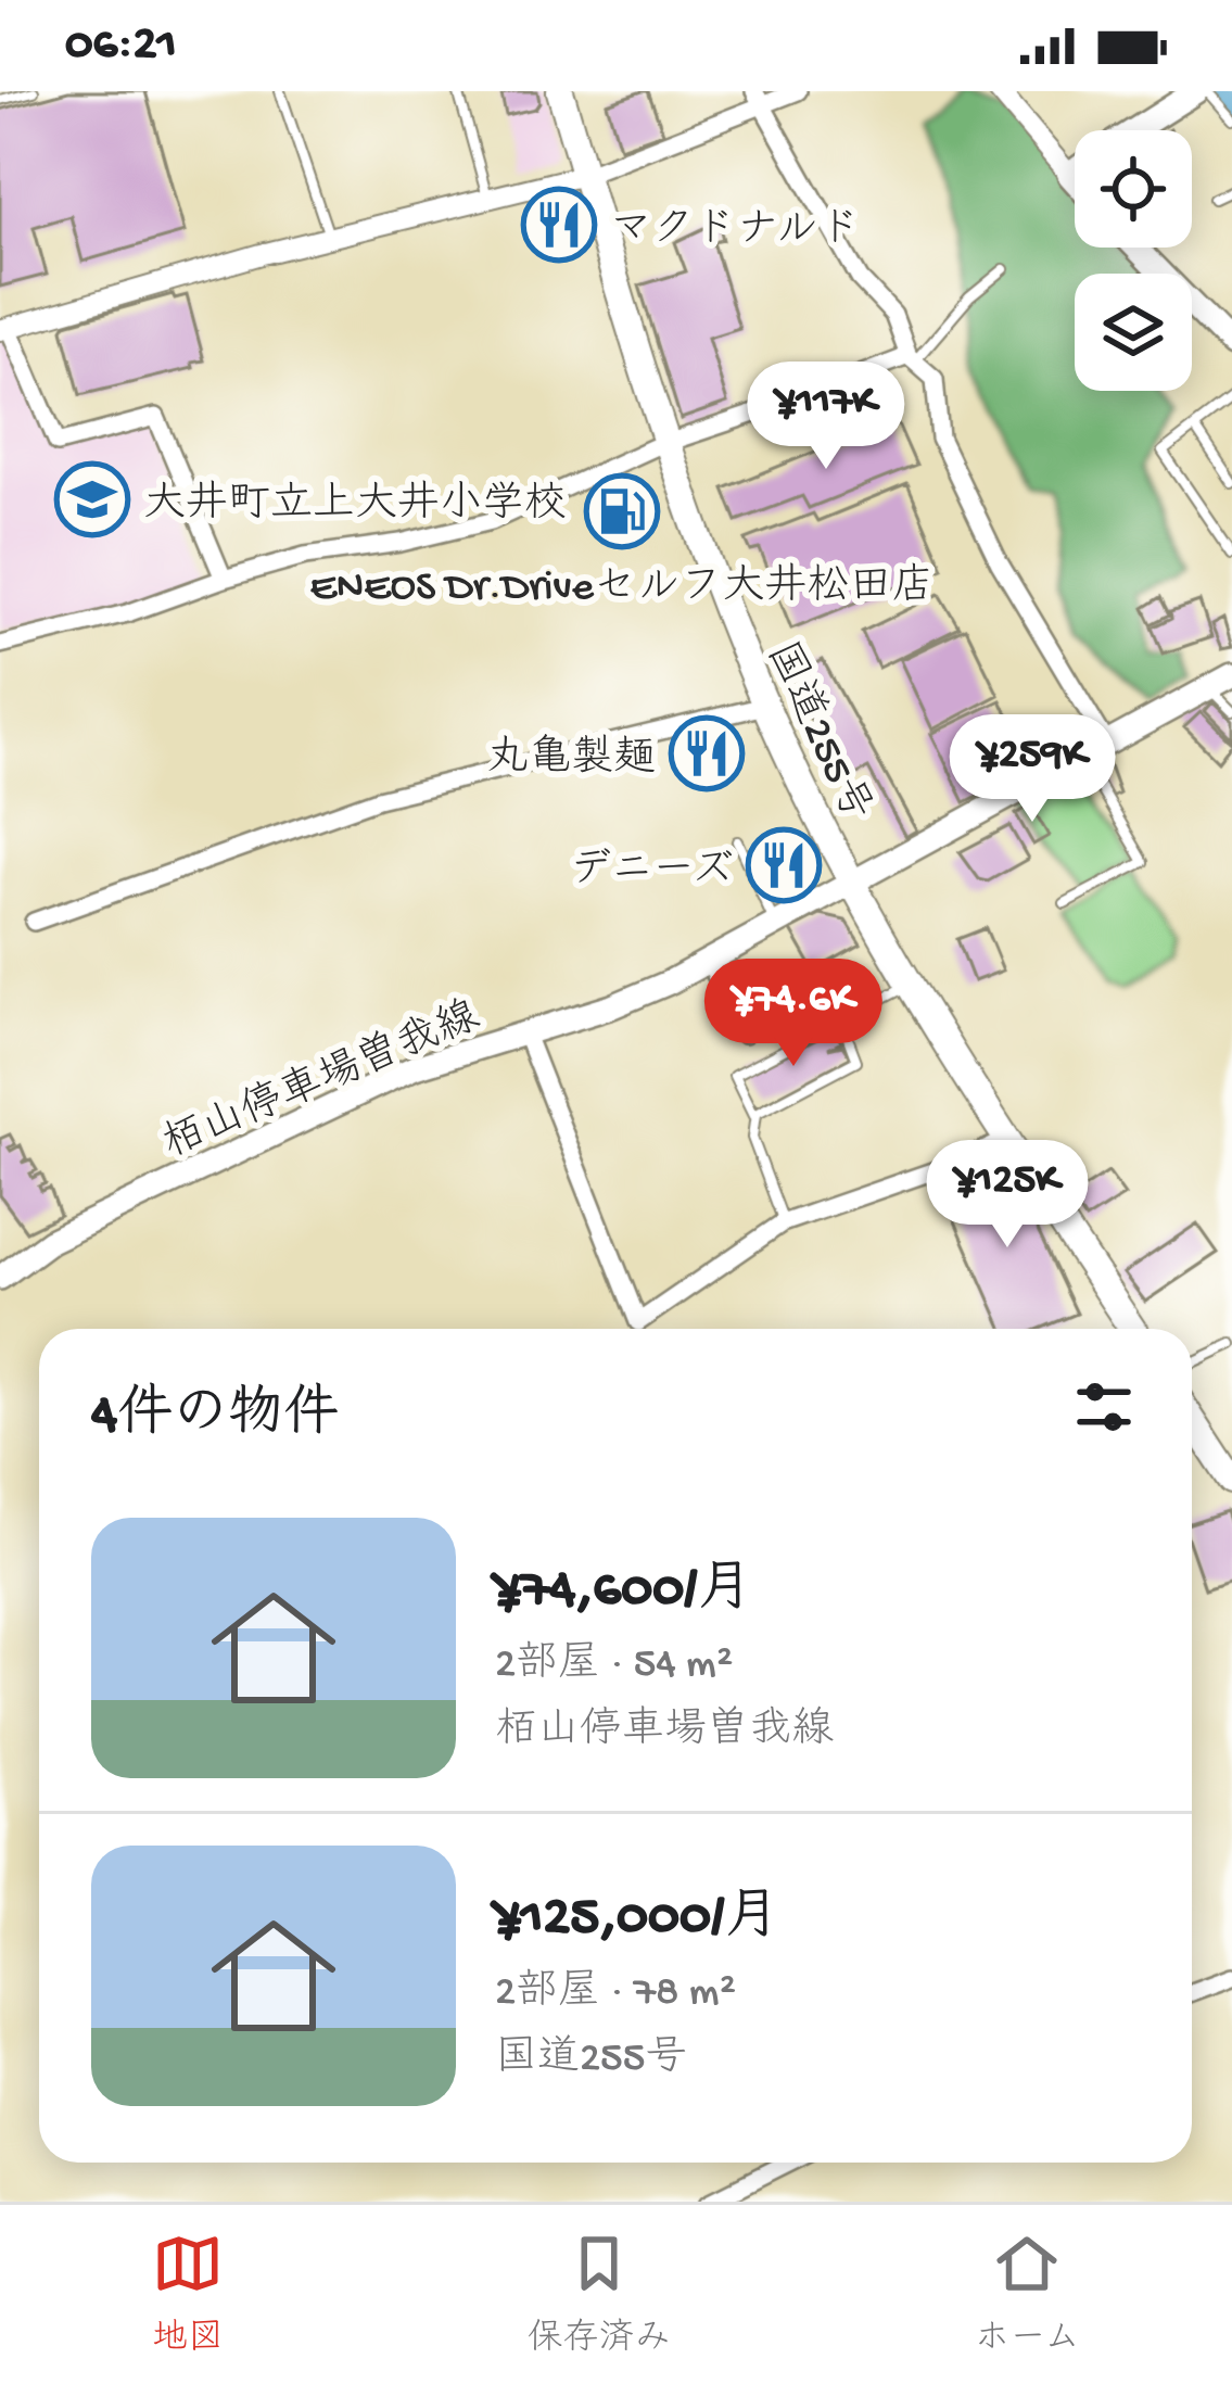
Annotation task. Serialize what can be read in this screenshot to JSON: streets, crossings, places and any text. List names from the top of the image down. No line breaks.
{"streets":{"highway":["国道255号"],"main road":["栢山停車場曽我線"]},"crossings":[["国道255号","栢山停車場曽我線"]],"places":{"restaurant":["マクドナルド","丸亀製麺","デニーズ"],"school or university":["大井町立上大井小学校"],"fuel station":["ENEOS Dr.Driveセルフ大井松田店"]},"page":{"status":"06:21","price":["¥117K","¥259K","¥74.6K","¥125K"],"heading":"4件の物件","list":[{"name":"¥74,600/月","note":"2部屋 · 54 m² · 栢山停車場曽我線"},{"name":"¥125,000/月","note":"2部屋 · 78 m² · 国道255号"}],"tabs":["地図","保存済み","ホーム"]}}
